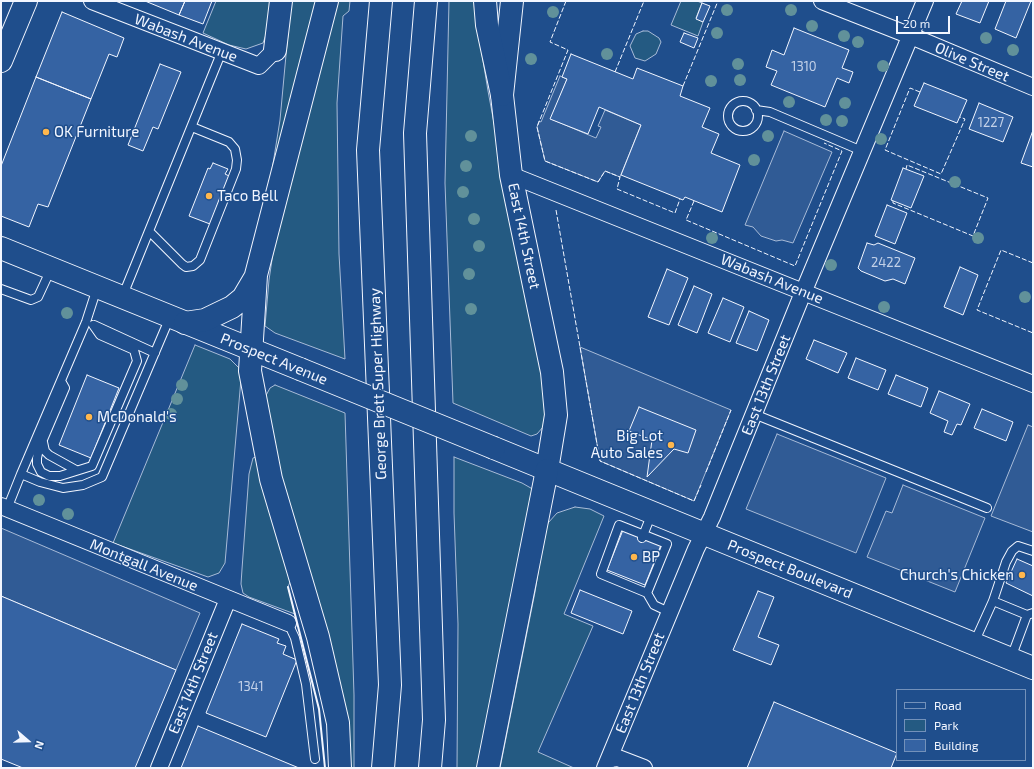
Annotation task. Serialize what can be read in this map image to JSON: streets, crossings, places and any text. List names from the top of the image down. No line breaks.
{"streets":{"main road":["East 14th Street","Prospect Avenue","George Brett Super Highway","Prospect Boulevard"],"street":["Wabash Avenue","Olive Street","East 13th Street","Montgall Avenue"]},"crossings":[["Wabash Avenue","East 14th Street"],["Wabash Avenue","East 13th Street"],["Olive Street","East 13th Street"],["East 14th Street","Prospect Avenue"],["East 14th Street","Montgall Avenue"],["East 14th Street","Prospect Boulevard"],["Prospect Avenue","Prospect Boulevard"],["East 13th Street","Prospect Boulevard"]],"places":["OK Furniture","Taco Bell","McDonald's","Big Lot Auto Sales","BP","Church's Chicken"],"house_numbers":["1310","1227","2422","1341"],"legend":["Road","Park","Building"],"scale_bar":"20 m","north":"right"}
